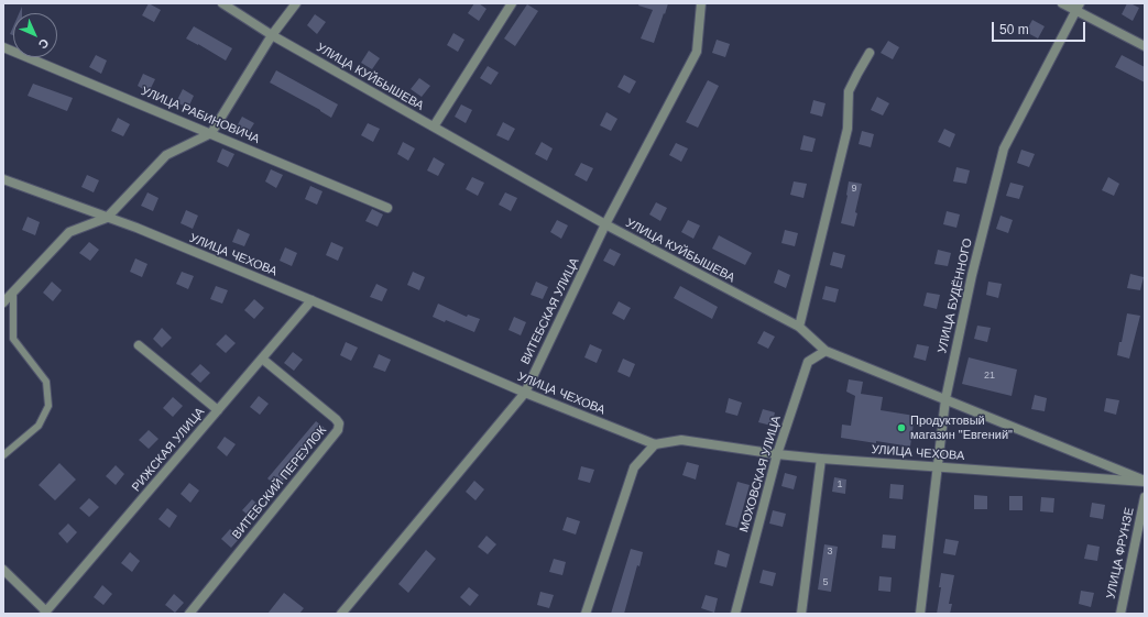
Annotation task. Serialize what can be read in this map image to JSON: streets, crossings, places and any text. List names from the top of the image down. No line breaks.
{"streets":{"street":["УЛИЦА КУЙБЫШЕВА","УЛИЦА РАБИНОВИЧА","УЛИЦА ЧЕХОВА","УЛИЦА БУДЁННОГО","ВИТЕБСКАЯ УЛИЦА","РИЖСКАЯ УЛИЦА","МОХОВСКАЯ УЛИЦА","ВИТЕБСКИЙ ПЕРЕУЛОК","УЛИЦА ФРУНЗЕ"]},"crossings":[["УЛИЦА КУЙБЫШЕВА","УЛИЦА ЧЕХОВА"],["УЛИЦА КУЙБЫШЕВА","УЛИЦА БУДЁННОГО"],["УЛИЦА КУЙБЫШЕВА","ВИТЕБСКАЯ УЛИЦА"],["УЛИЦА КУЙБЫШЕВА","МОХОВСКАЯ УЛИЦА"],["УЛИЦА ЧЕХОВА","УЛИЦА БУДЁННОГО"],["УЛИЦА ЧЕХОВА","ВИТЕБСКАЯ УЛИЦА"],["УЛИЦА ЧЕХОВА","РИЖСКАЯ УЛИЦА"],["УЛИЦА ЧЕХОВА","МОХОВСКАЯ УЛИЦА"],["РИЖСКАЯ УЛИЦА","ВИТЕБСКИЙ ПЕРЕУЛОК"]],"places":["Продуктовый магазин \"Евгений\""],"house_numbers":["9","21","1","3","5"],"scale_bar":"50 m","north":"bottom right"}
